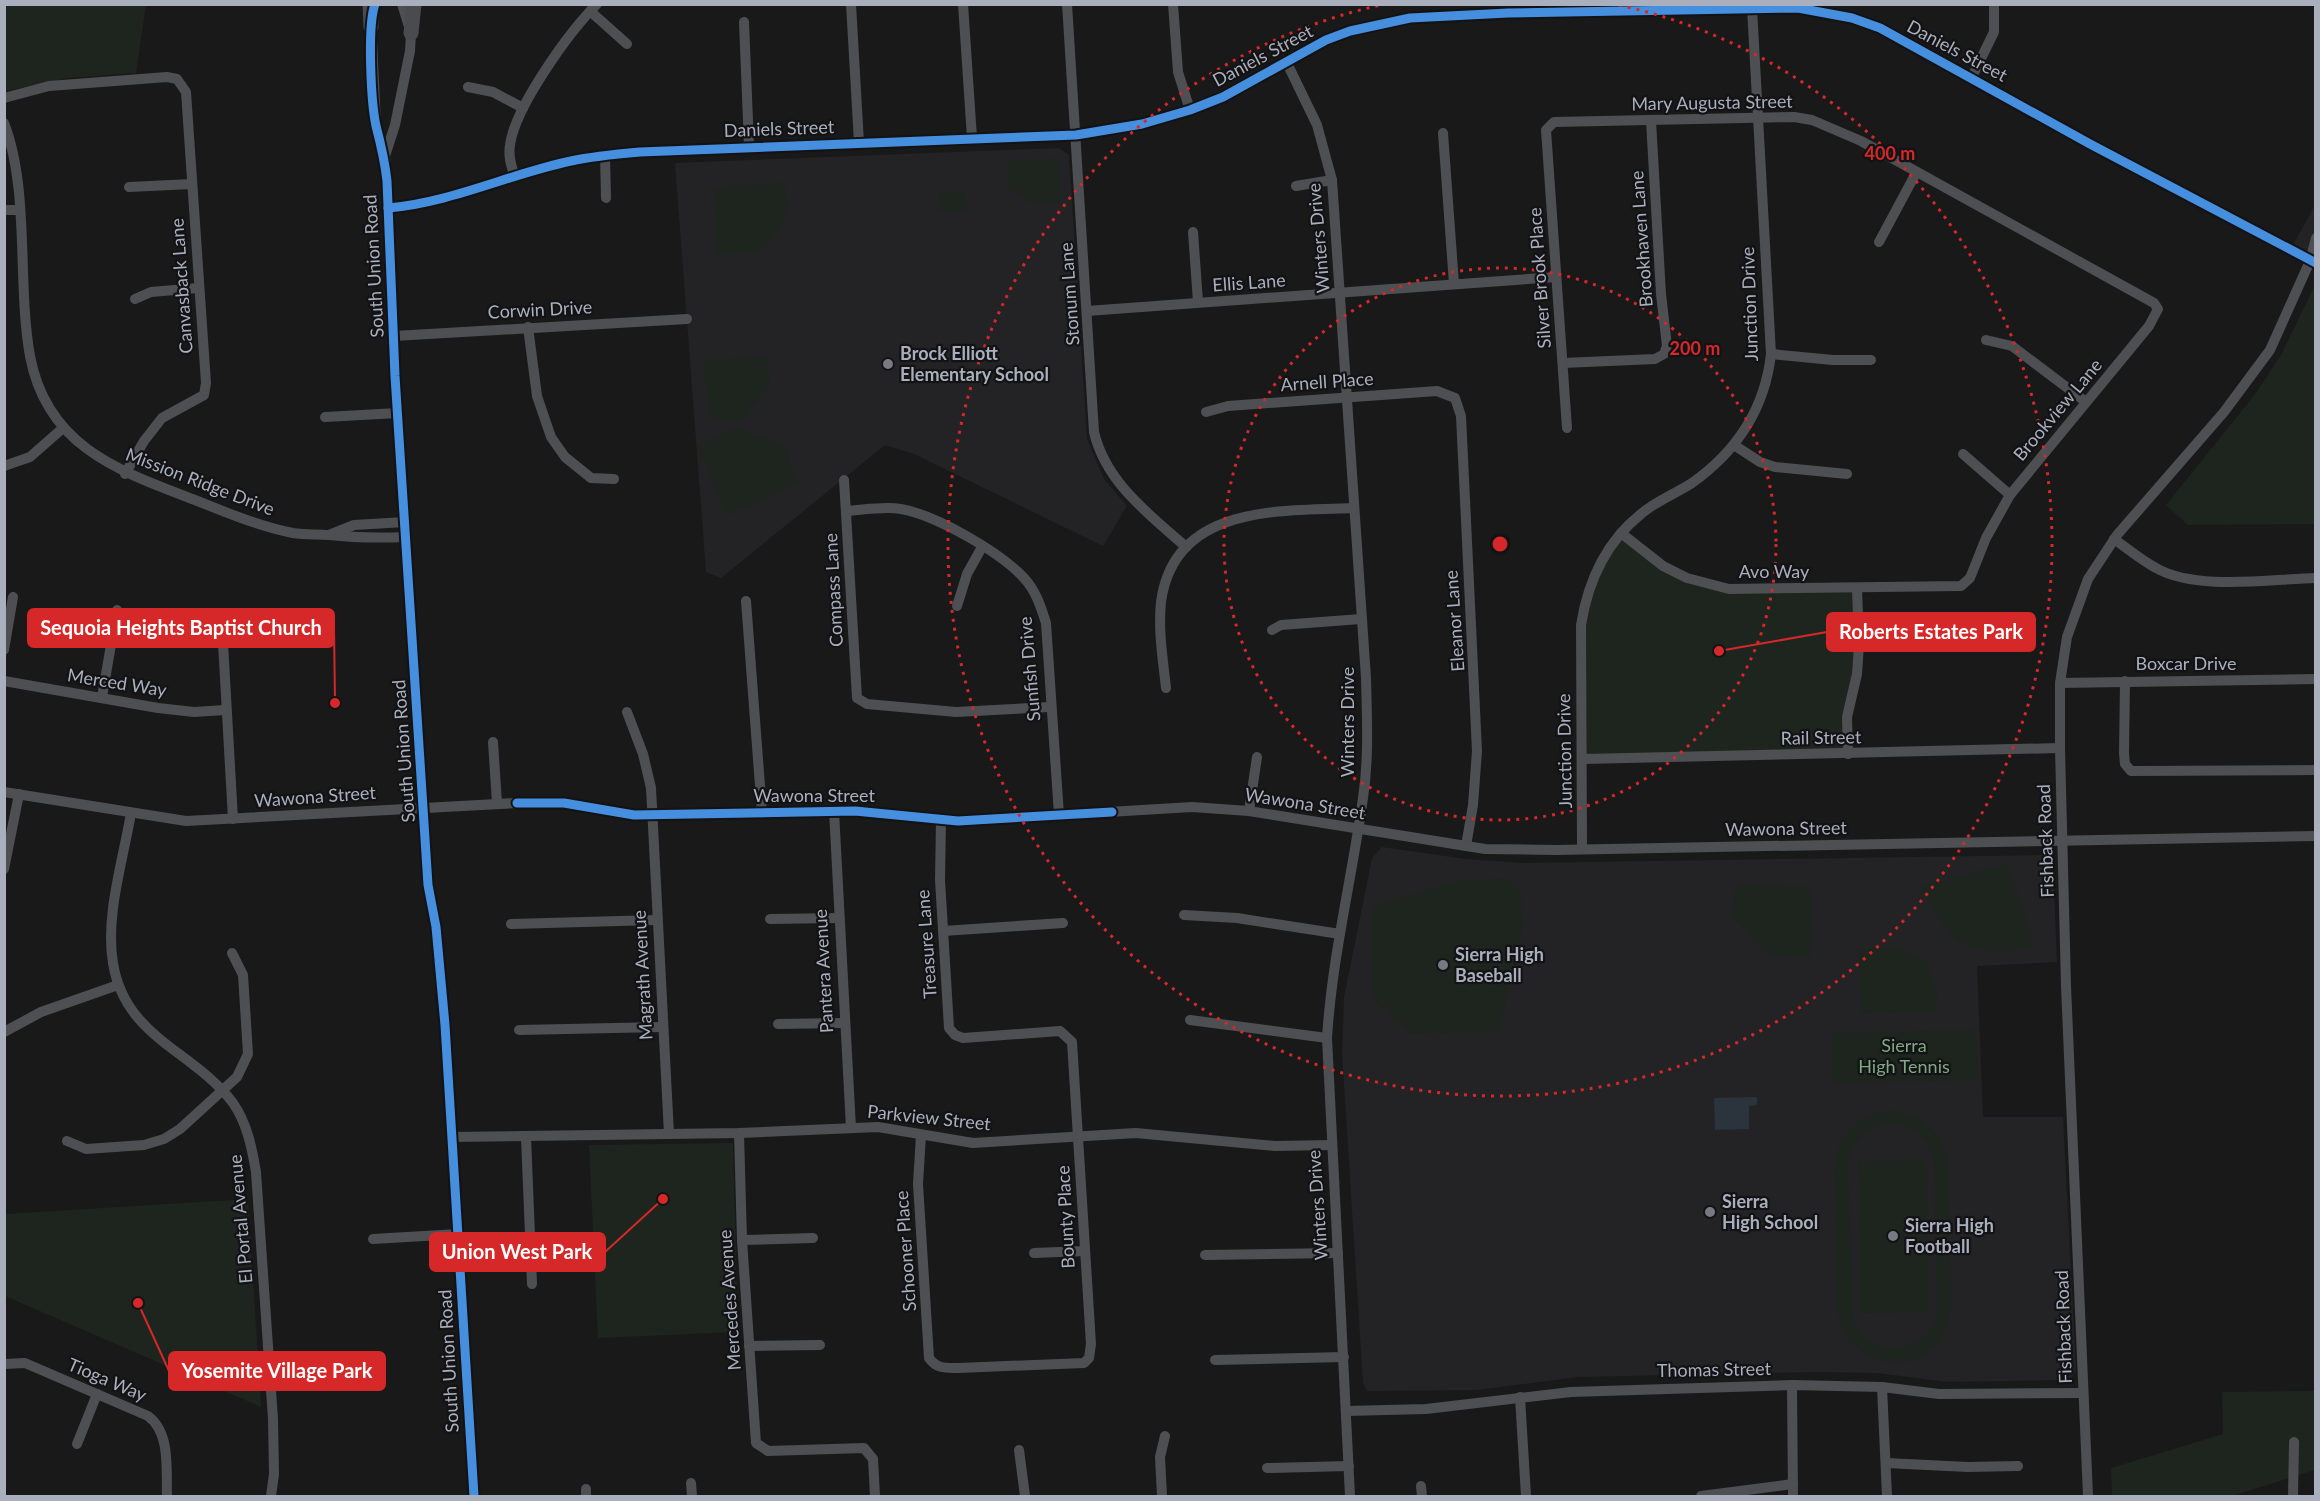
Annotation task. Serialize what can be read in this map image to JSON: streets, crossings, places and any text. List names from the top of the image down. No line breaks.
{"streets":{"street":["Daniels Street","Mary Augusta Street","Winters Drive","Brookhaven Lane","South Union Road","Silver Brook Place","Ellis Lane","Canvasback Lane","Stonum Lane","Junction Drive","Corwin Drive","Arnell Place","Brookview Lane","Mission Ridge Drive","Avo Way","Compass Lane","Eleanor Lane","Boxcar Drive","Sunfish Drive","Merced Way","Rail Street","Wawona Street","Fishback Road","Treasure Lane","Pantera Avenue","Magrath Avenue","Parkview Street","Bounty Place","El Portal Avenue","Schooner Place","Mercedes Avenue","Thomas Street","Tioga Way"]},"crossings":[["Daniels Street","Winters Drive"],["Daniels Street","South Union Road"],["Daniels Street","Stonum Lane"],["Daniels Street","Junction Drive"],["Daniels Street","Fishback Road"],["Mary Augusta Street","Brookhaven Lane"],["Mary Augusta Street","Silver Brook Place"],["Mary Augusta Street","Junction Drive"],["Mary Augusta Street","Brookview Lane"],["Winters Drive","Ellis Lane"],["Winters Drive","Arnell Place"],["Winters Drive","Wawona Street"],["Winters Drive","Parkview Street"],["Winters Drive","Thomas Street"],["Brookhaven Lane","Silver Brook Place"],["South Union Road","Corwin Drive"],["South Union Road","Mission Ridge Drive"],["South Union Road","Wawona Street"],["South Union Road","Parkview Street"],["Silver Brook Place","Ellis Lane"],["Ellis Lane","Stonum Lane"],["Canvasback Lane","Mission Ridge Drive"],["Junction Drive","Avo Way"],["Junction Drive","Rail Street"],["Junction Drive","Wawona Street"],["Arnell Place","Eleanor Lane"],["Brookview Lane","Avo Way"],["Compass Lane","Sunfish Drive"],["Eleanor Lane","Wawona Street"],["Boxcar Drive","Fishback Road"],["Sunfish Drive","Wawona Street"],["Rail Street","Fishback Road"],["Wawona Street","Fishback Road"],["Wawona Street","Treasure Lane"],["Wawona Street","Pantera Avenue"],["Wawona Street","Magrath Avenue"],["Wawona Street","El Portal Avenue"],["Fishback Road","Thomas Street"],["Treasure Lane","Bounty Place"],["Pantera Avenue","Parkview Street"],["Magrath Avenue","Parkview Street"],["Parkview Street","Bounty Place"],["Parkview Street","Schooner Place"],["Parkview Street","Mercedes Avenue"],["Bounty Place","Schooner Place"]],"parks":["Sierra High Tennis"],"places":["Brock Elliott Elementary School","Roberts Estates Park","Sequoia Heights Baptist Church","Sierra High Baseball","Union West Park","Sierra High School","Sierra High Football","Yosemite Village Park"],"rings":["400 m","200 m"]}
